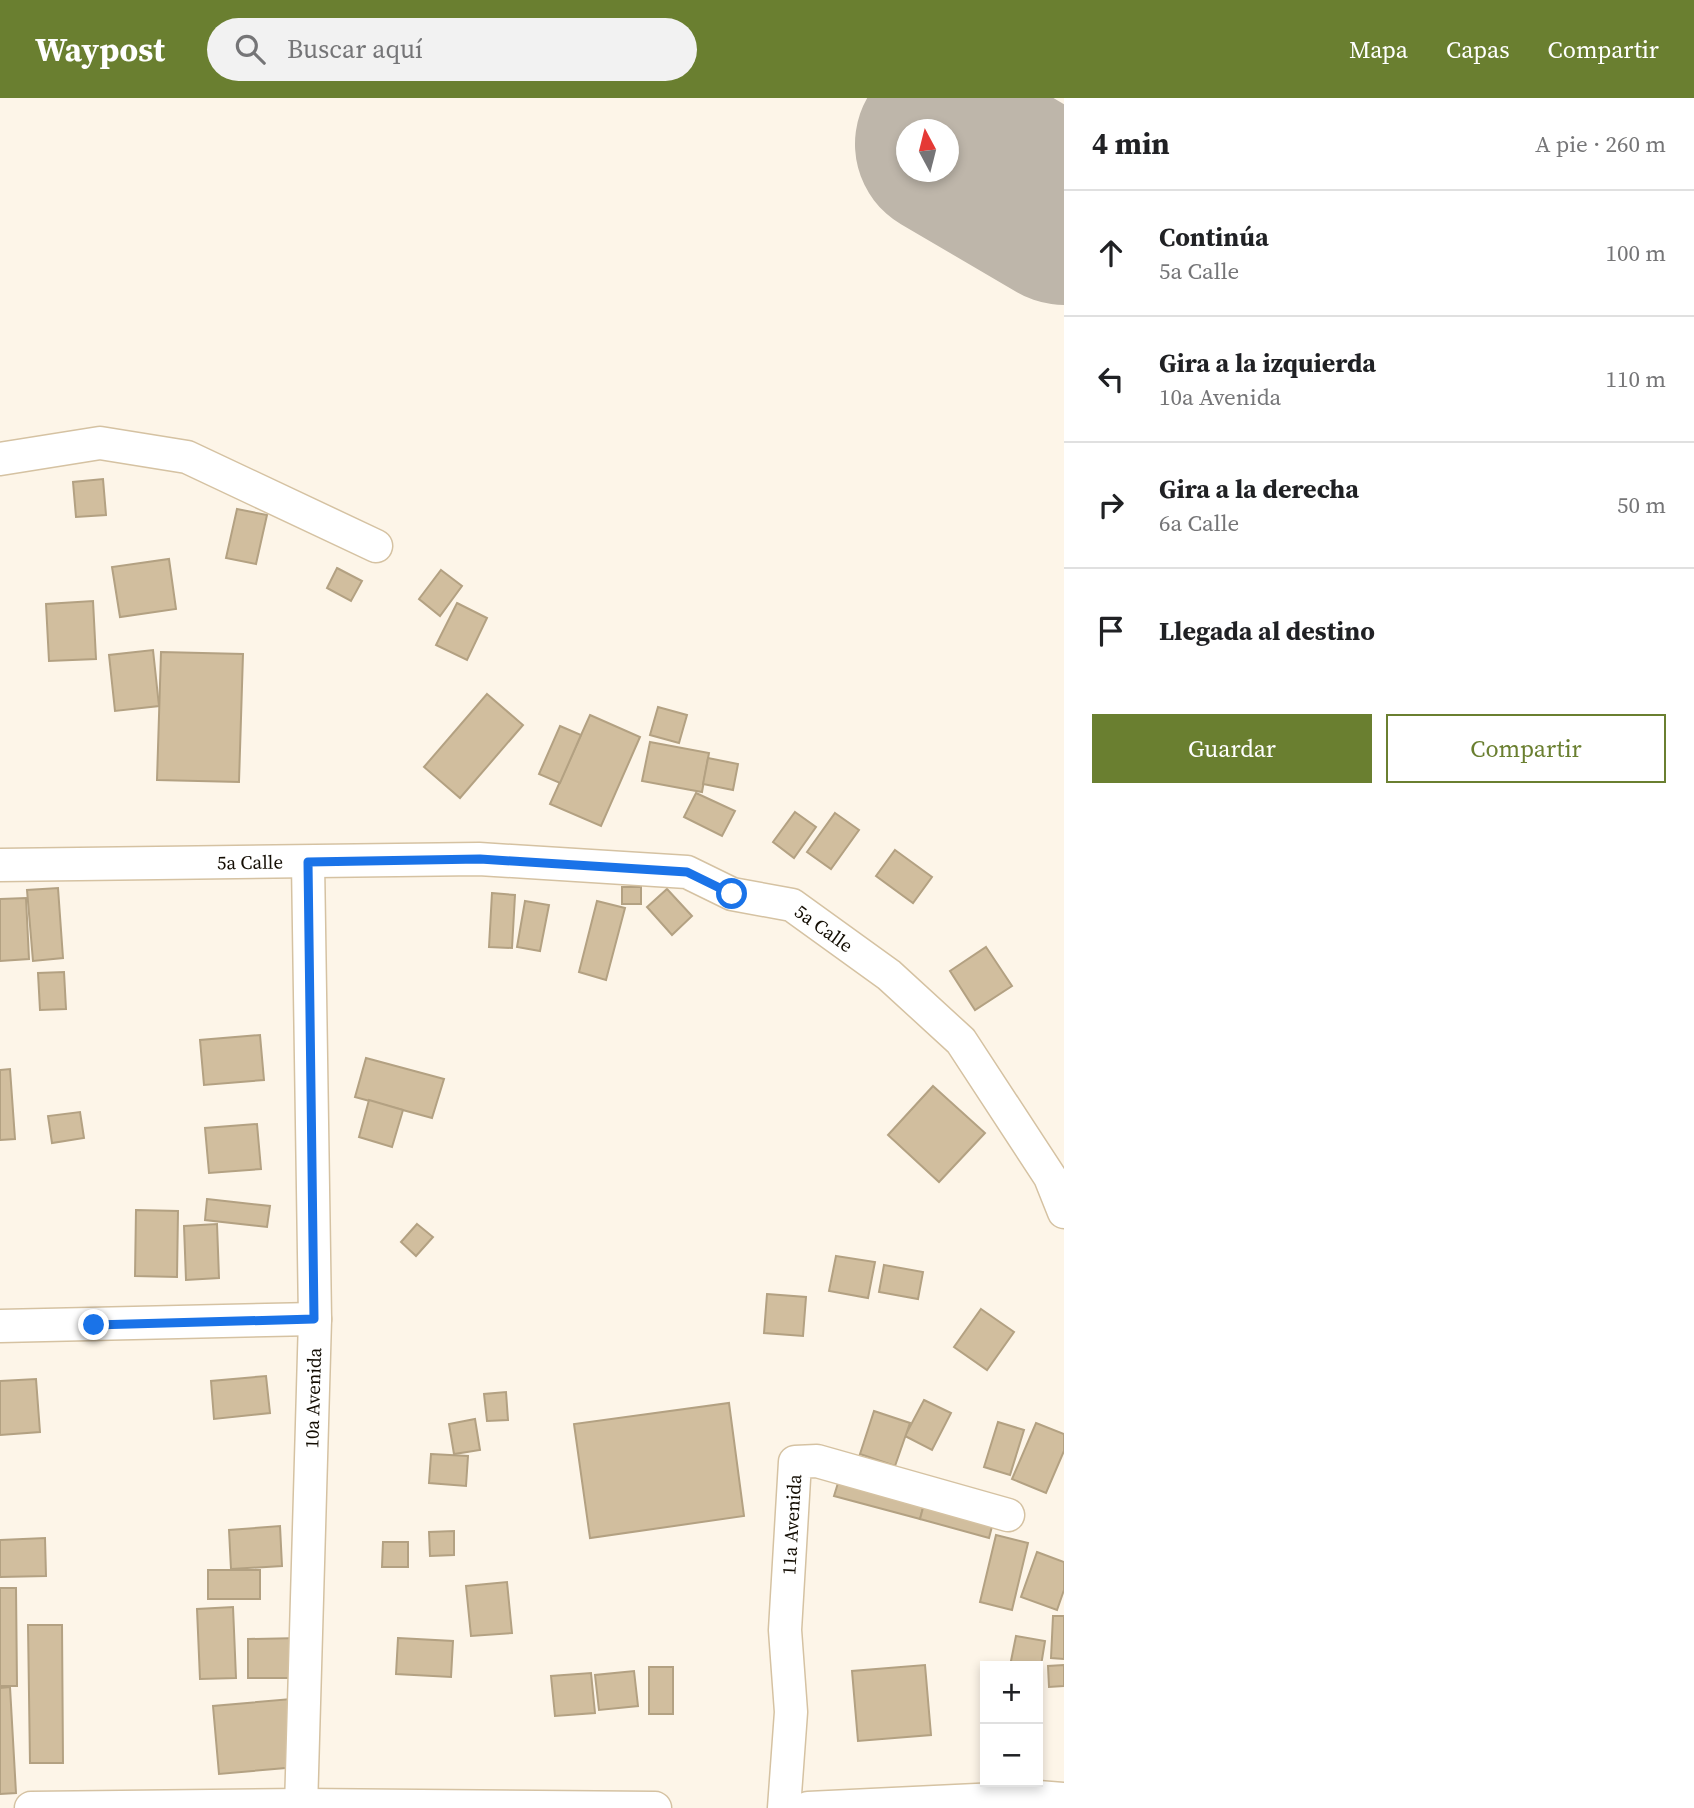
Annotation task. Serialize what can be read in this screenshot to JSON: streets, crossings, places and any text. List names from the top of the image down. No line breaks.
{"streets":{"street":["5a Calle","10a Avenida","11a Avenida"]},"crossings":[["5a Calle","10a Avenida"]],"north":"top","page":{"header":"Waypost","search":"Buscar aquí","nav":["Mapa","Capas","Compartir"],"heading":["4 min","A pie · 260 m"],"list":[["Continúa","5a Calle","100 m"],["Gira a la izquierda","10a Avenida","110 m"],["Gira a la derecha","6a Calle","50 m"],"Llegada al destino"],"buttons":["Guardar","Compartir"],"map_buttons":["+","−"]}}
